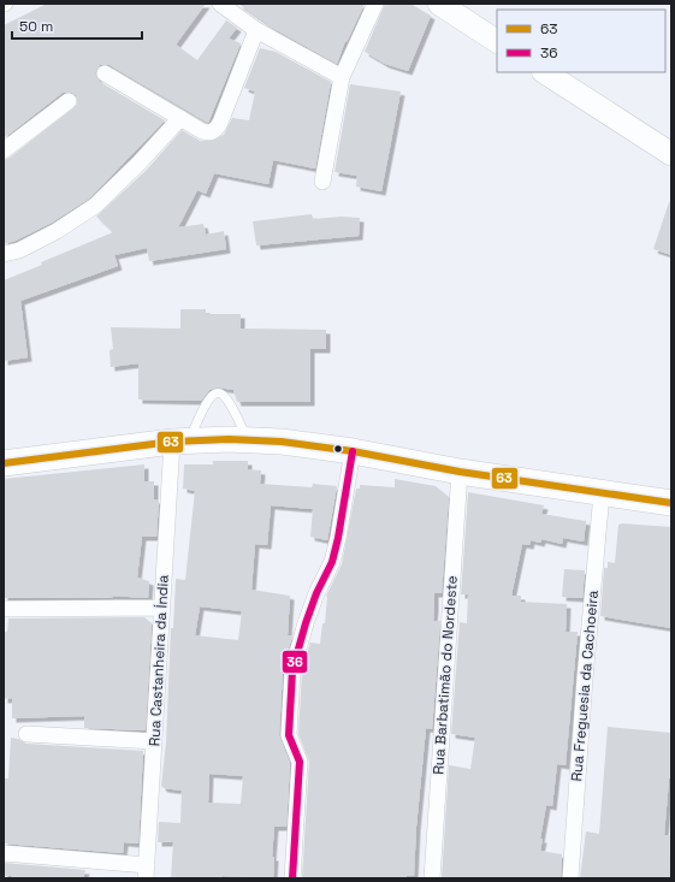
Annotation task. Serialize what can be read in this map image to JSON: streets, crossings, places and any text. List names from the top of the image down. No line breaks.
{"streets":{"street":["Rua Castanheira da Índia","Rua Barbatimão do Nordeste","Rua Freguesia da Cachoeira"]},"lines":["transit line 63","transit line 36"],"legend":["63","36"],"scale_bar":"50 m"}
